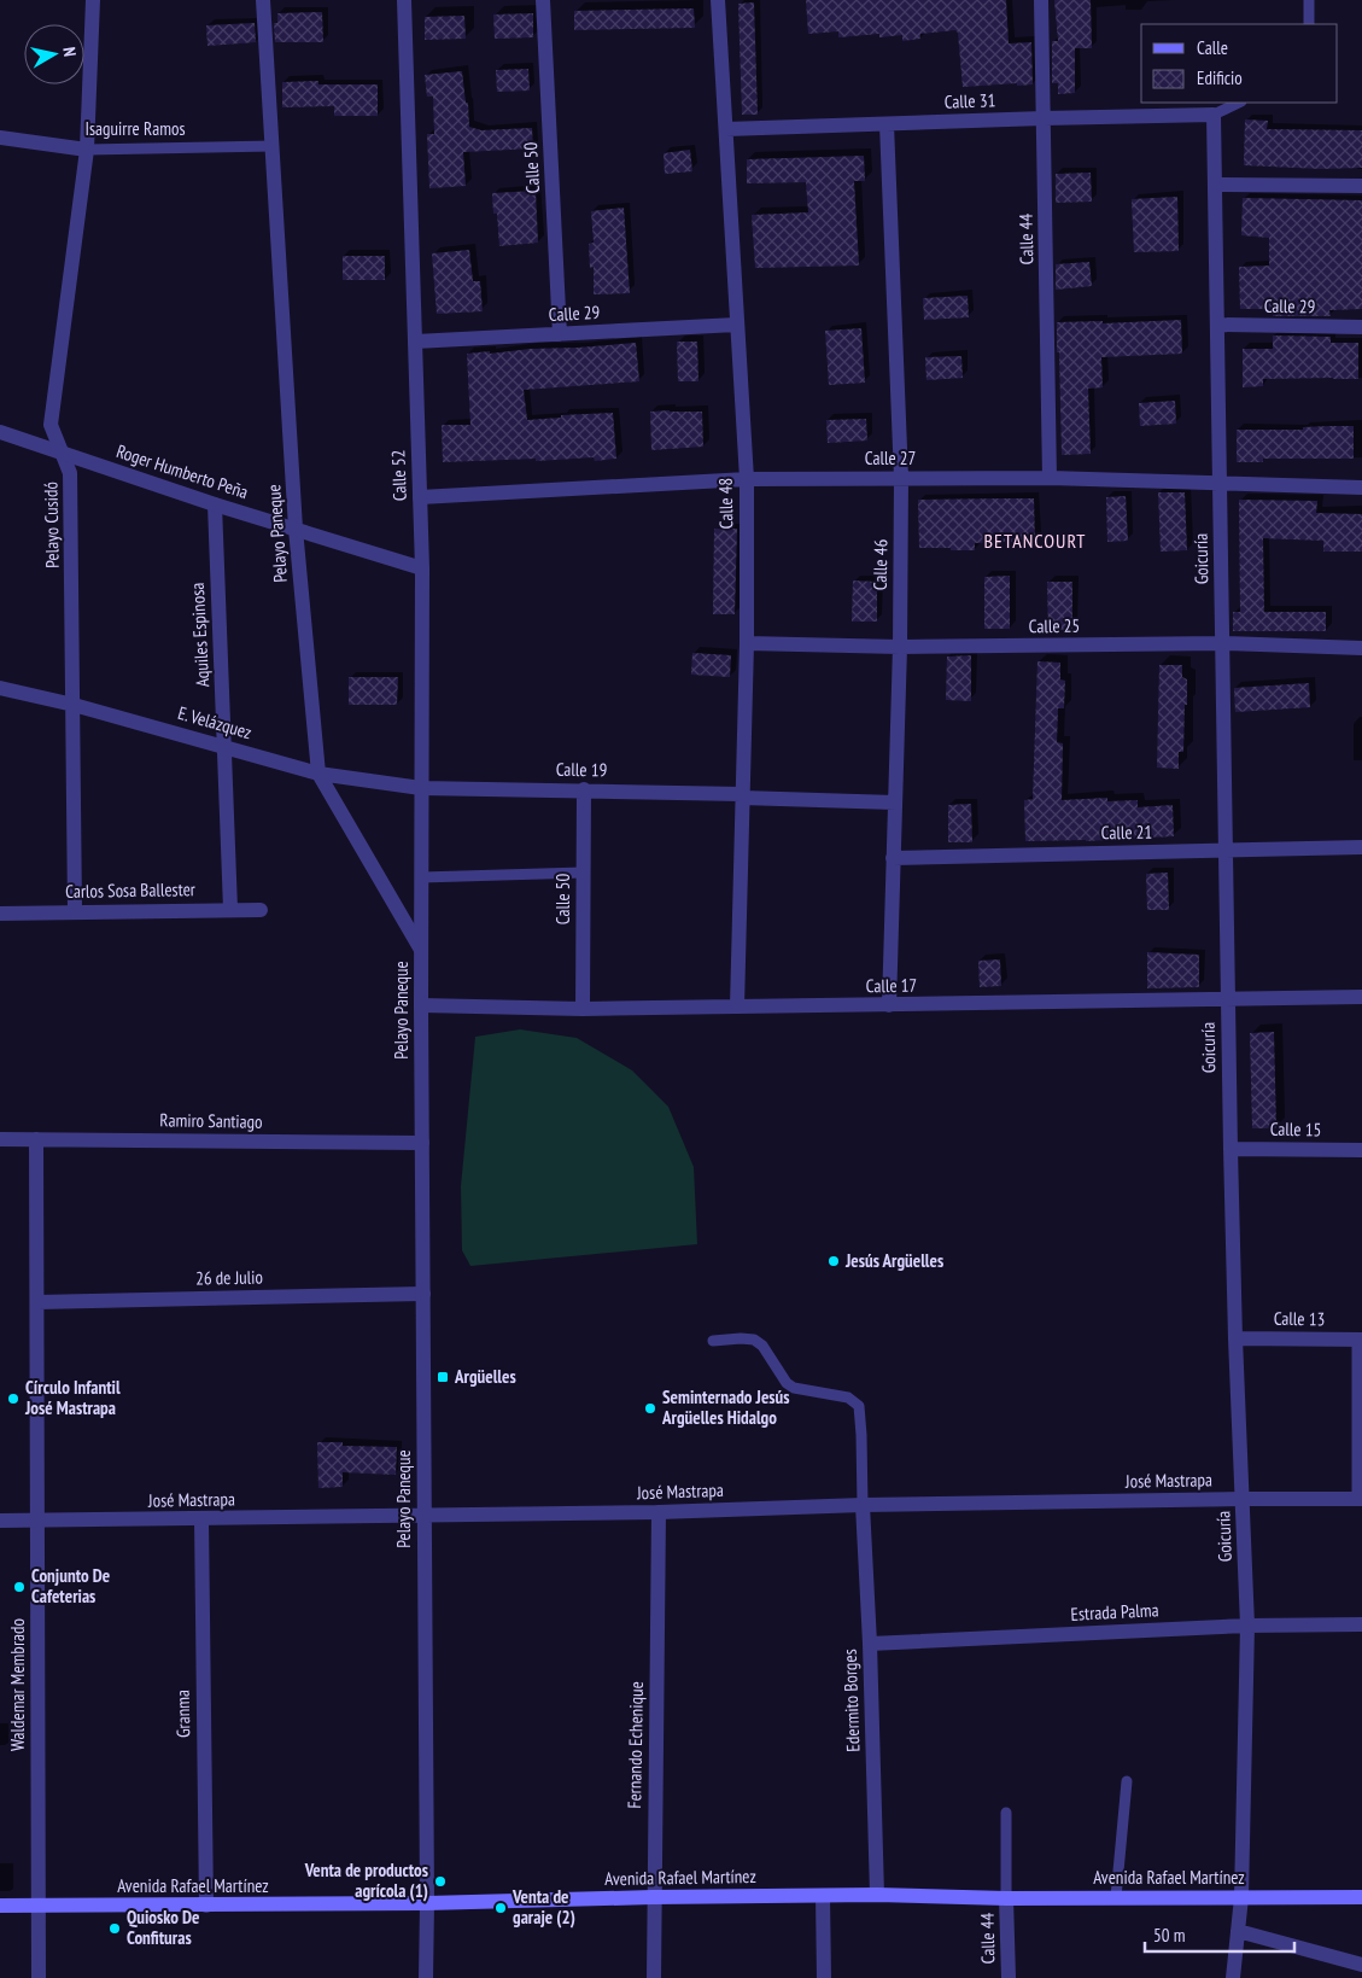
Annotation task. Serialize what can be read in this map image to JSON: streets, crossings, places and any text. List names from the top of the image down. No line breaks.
{"streets":{"main road":["Avenida Rafael Martínez"],"street":["Calle 31","Isaguirre Ramos","Calle 50","Calle 44","Calle 29","Calle 27","Roger Humberto Peña","Calle 52","Calle 48","Pelayo Cusidó","Pelayo Paneque","Goicuría","Calle 46","Calle 25","Aquiles Espinosa","E. Velázquez","Calle 19","Calle 21","Carlos Sosa Ballester","Calle 17","Ramiro Santiago","Calle 15","26 de Julio","Calle 13","José Mastrapa","Estrada Palma","Waldemar Membrado","Edermito Borges","Granma","Fernando Echenique"]},"crossings":[["Calle 31","Calle 44"],["Calle 31","Calle 48"],["Calle 31","Goicuría"],["Calle 31","Calle 46"],["Isaguirre Ramos","Pelayo Cusidó"],["Isaguirre Ramos","Pelayo Paneque"],["Calle 50","Calle 29"],["Calle 50","Calle 19"],["Calle 50","Calle 17"],["Calle 44","Calle 27"],["Calle 44","Avenida Rafael Martínez"],["Calle 29","Calle 52"],["Calle 29","Calle 48"],["Calle 29","Goicuría"],["Calle 27","Calle 52"],["Calle 27","Calle 48"],["Calle 27","Goicuría"],["Calle 27","Calle 46"],["Roger Humberto Peña","Calle 52"],["Roger Humberto Peña","Pelayo Cusidó"],["Roger Humberto Peña","Pelayo Paneque"],["Roger Humberto Peña","Aquiles Espinosa"],["Calle 52","Pelayo Paneque"],["Calle 52","E. Velázquez"],["Calle 52","Calle 19"],["Calle 48","Calle 25"],["Calle 48","Calle 19"],["Calle 48","Calle 17"],["Pelayo Cusidó","E. Velázquez"],["Pelayo Cusidó","Carlos Sosa Ballester"],["Pelayo Paneque","E. Velázquez"],["Pelayo Paneque","Calle 17"],["Pelayo Paneque","Ramiro Santiago"],["Pelayo Paneque","26 de Julio"],["Pelayo Paneque","José Mastrapa"],["Pelayo Paneque","Avenida Rafael Martínez"],["Goicuría","Calle 25"],["Goicuría","Calle 21"],["Goicuría","Calle 17"],["Goicuría","Calle 15"],["Goicuría","Calle 13"],["Goicuría","José Mastrapa"],["Goicuría","Estrada Palma"],["Goicuría","Avenida Rafael Martínez"],["Calle 46","Calle 25"],["Calle 46","Calle 19"],["Calle 46","Calle 21"],["Calle 46","Calle 17"],["Aquiles Espinosa","E. Velázquez"],["Aquiles Espinosa","Carlos Sosa Ballester"],["E. Velázquez","Calle 19"],["Ramiro Santiago","Waldemar Membrado"],["26 de Julio","Waldemar Membrado"],["José Mastrapa","Waldemar Membrado"],["José Mastrapa","Edermito Borges"],["José Mastrapa","Granma"],["José Mastrapa","Fernando Echenique"],["Estrada Palma","Edermito Borges"],["Waldemar Membrado","Avenida Rafael Martínez"],["Edermito Borges","Avenida Rafael Martínez"],["Granma","Avenida Rafael Martínez"],["Fernando Echenique","Avenida Rafael Martínez"]],"districts":["BETANCOURT"],"places":{"other":["Jesús Argüelles","Círculo Infantil José Mastrapa","Seminternado Jesús Argüelles Hidalgo","Conjunto De Cafeterias","Venta de productos agrícola (1)","Venta de garaje (2)","Quiosko De Confituras"],"transit":["Argüelles"]},"legend":["Calle","Edificio"],"scale_bar":"50 m","north":"right"}
